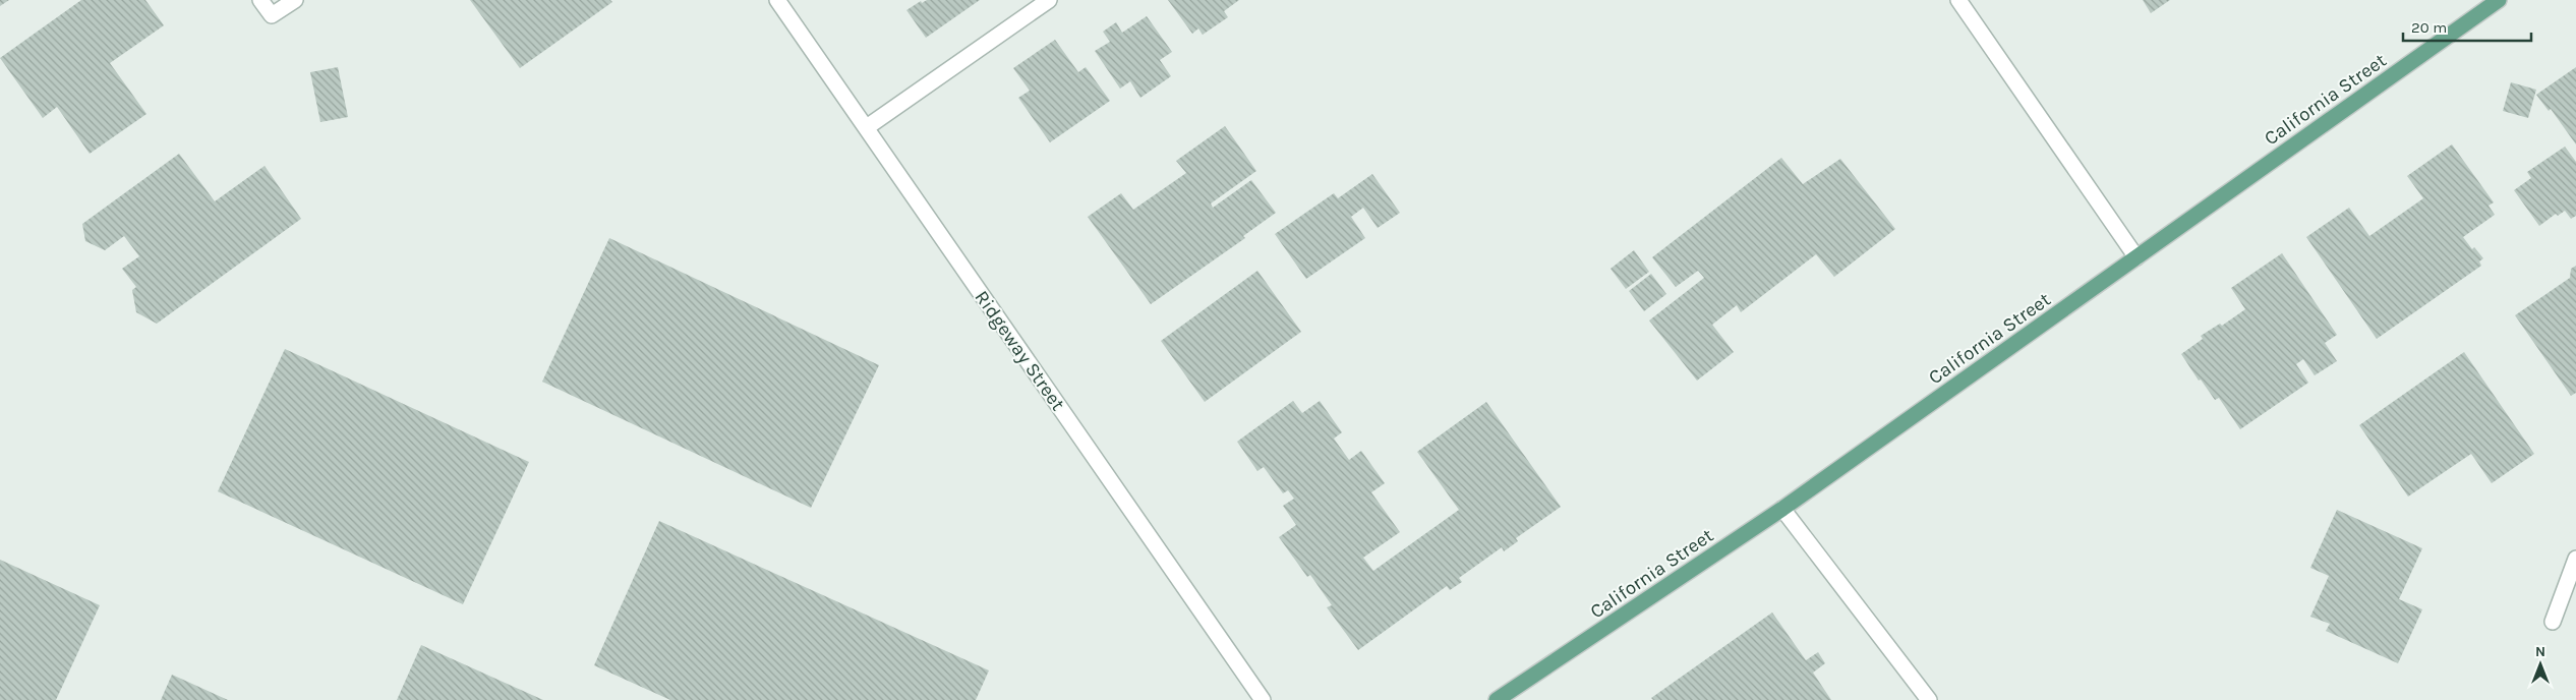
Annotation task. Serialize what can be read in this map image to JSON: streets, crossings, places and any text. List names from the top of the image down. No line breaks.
{"streets":{"main road":["California Street"],"street":["Ridgeway Street"]},"scale_bar":"20 m","north":"top"}
